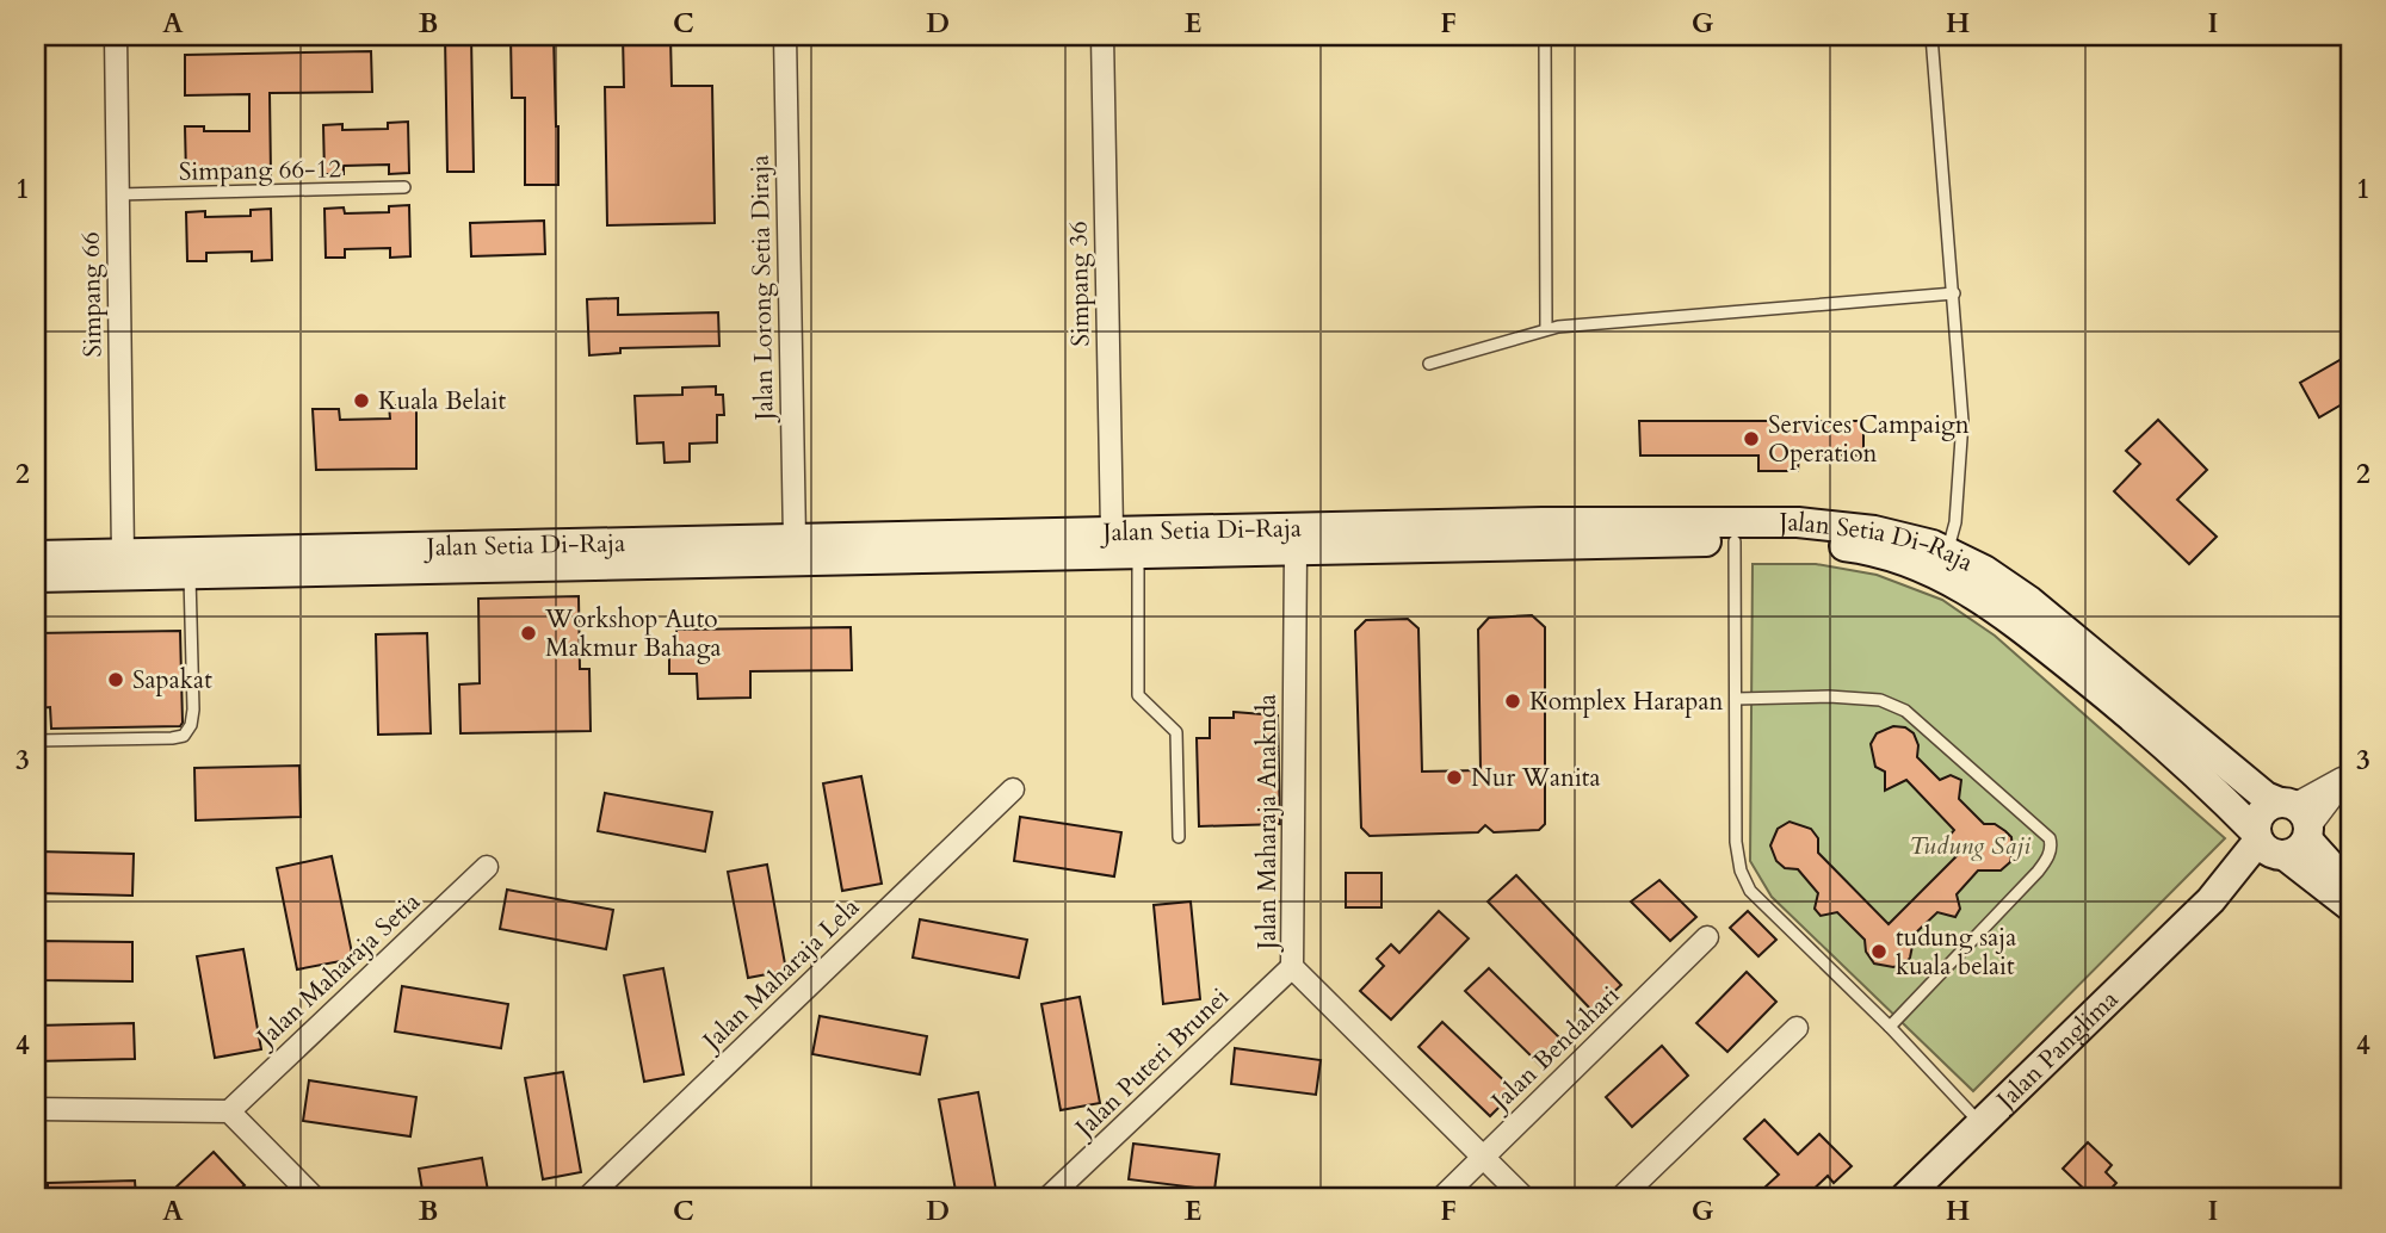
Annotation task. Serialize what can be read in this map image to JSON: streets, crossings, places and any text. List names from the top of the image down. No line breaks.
{"streets":{"main road":["Jalan Setia Di-Raja","Jalan Panglima"],"street":["Simpang 36","Jalan Lorong Setia Diraja","Simpang 66","Jalan Maharaja Anaknda","Jalan Maharaja Setia","Jalan Maharaja Lela","Jalan Bendahari","Jalan Puteri Brunei"],"lane":["Simpang 66-12"]},"crossings":[["Simpang 66-12","Simpang 66"],["Simpang 36","Jalan Setia Di-Raja"],["Jalan Lorong Setia Diraja","Jalan Setia Di-Raja"],["Simpang 66","Jalan Setia Di-Raja"],["Jalan Setia Di-Raja","Jalan Maharaja Anaknda"],["Jalan Setia Di-Raja","Jalan Panglima"],["Jalan Maharaja Anaknda","Jalan Bendahari"],["Jalan Maharaja Anaknda","Jalan Puteri Brunei"]],"parks":["Tudung Saji"],"places":["Kuala Belait","Services Campaign Operation","Workshop Auto Makmur Bahaga","Sapakat","Komplex Harapan","Nur Wanita","tudung saja kuala belait"],"grid":{"columns":["A","B","C","D","E","F","G","H","I"],"rows":["1","2","3","4"]}}
